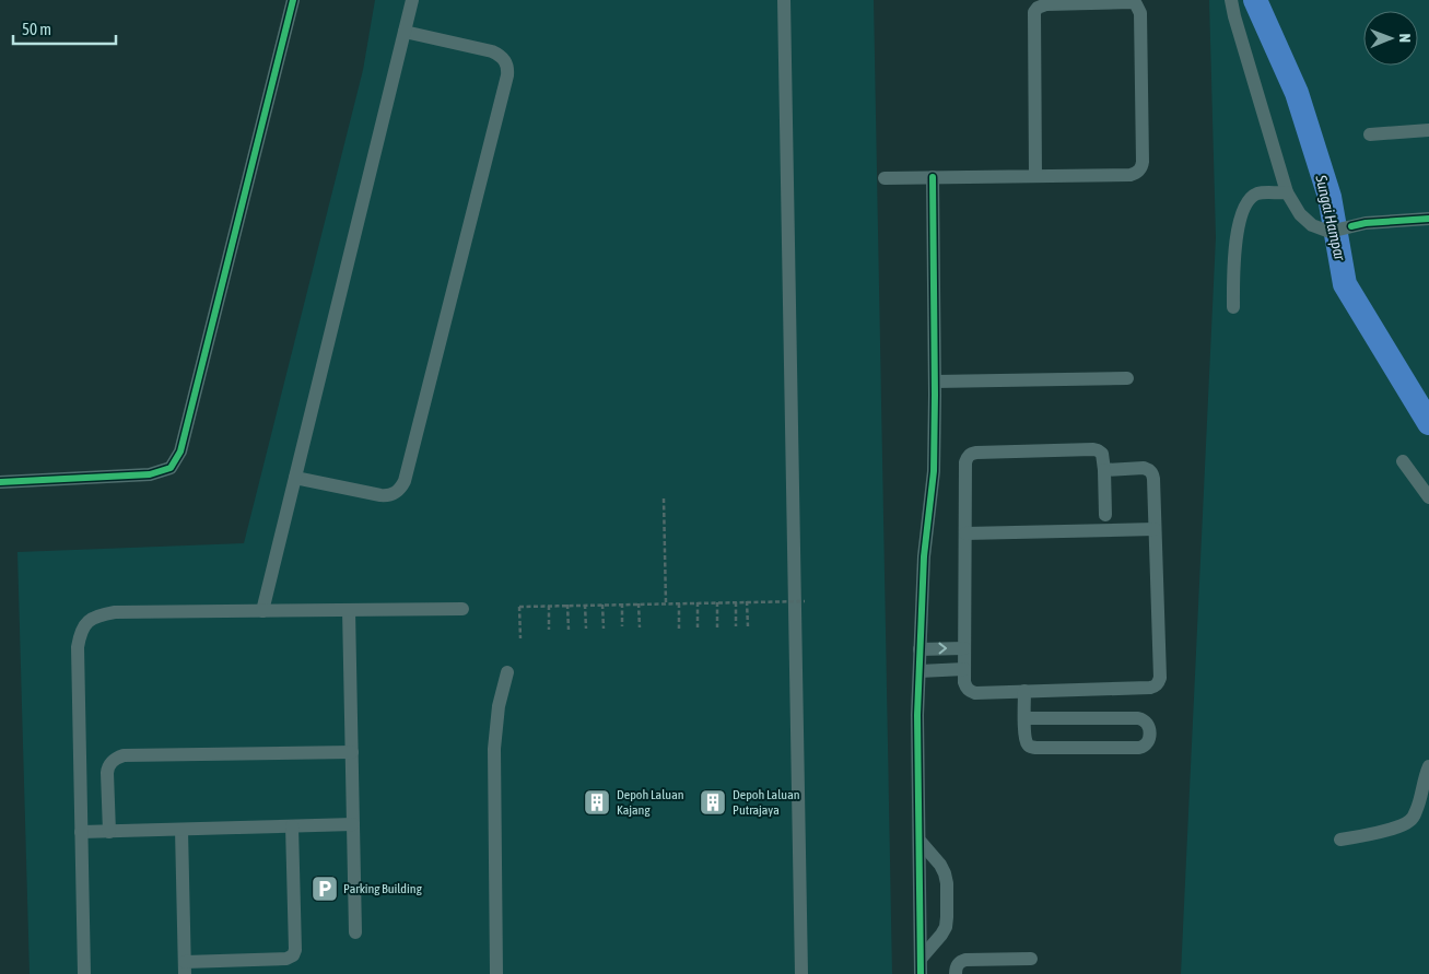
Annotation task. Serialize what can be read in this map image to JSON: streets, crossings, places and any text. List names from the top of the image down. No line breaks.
{"water":["Sungai Hampar"],"places":{"building":["Depoh Laluan Kajang","Depoh Laluan Putrajaya"],"parking":["Parking Building"]},"scale_bar":"50 m","north":"right"}
